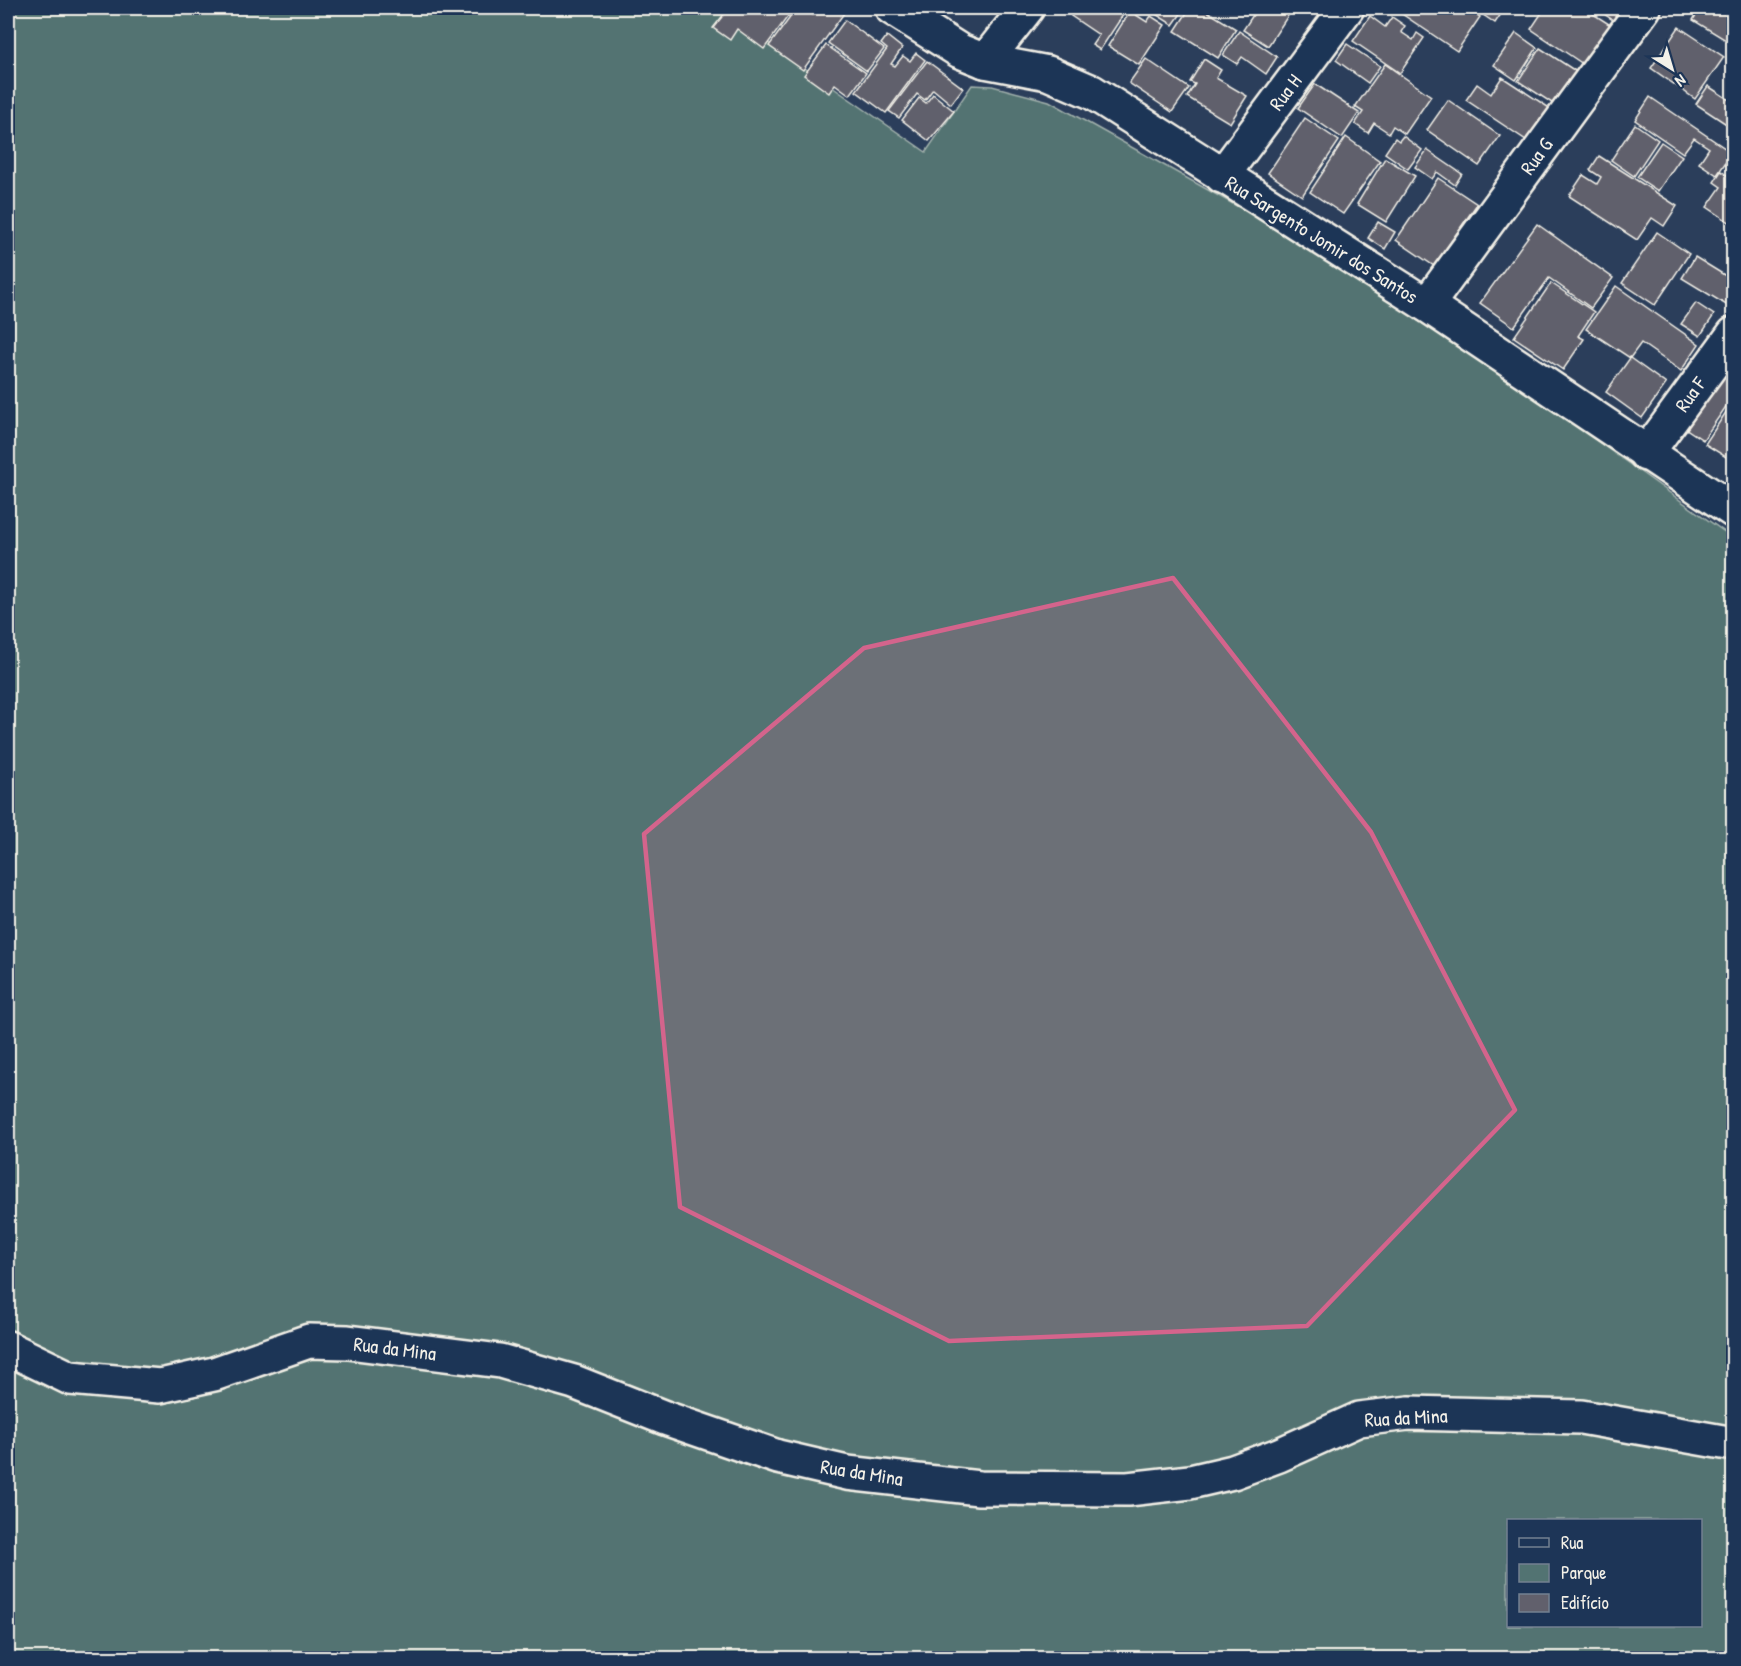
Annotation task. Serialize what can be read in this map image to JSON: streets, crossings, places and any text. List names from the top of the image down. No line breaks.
{"streets":{"street":["Rua H","Rua G","Rua Sargento Jomir dos Santos","Rua F","Rua da Mina"]},"crossings":[["Rua H","Rua Sargento Jomir dos Santos"],["Rua G","Rua Sargento Jomir dos Santos"],["Rua Sargento Jomir dos Santos","Rua F"]],"legend":["Rua","Parque","Edifício"],"north":"bottom right"}
